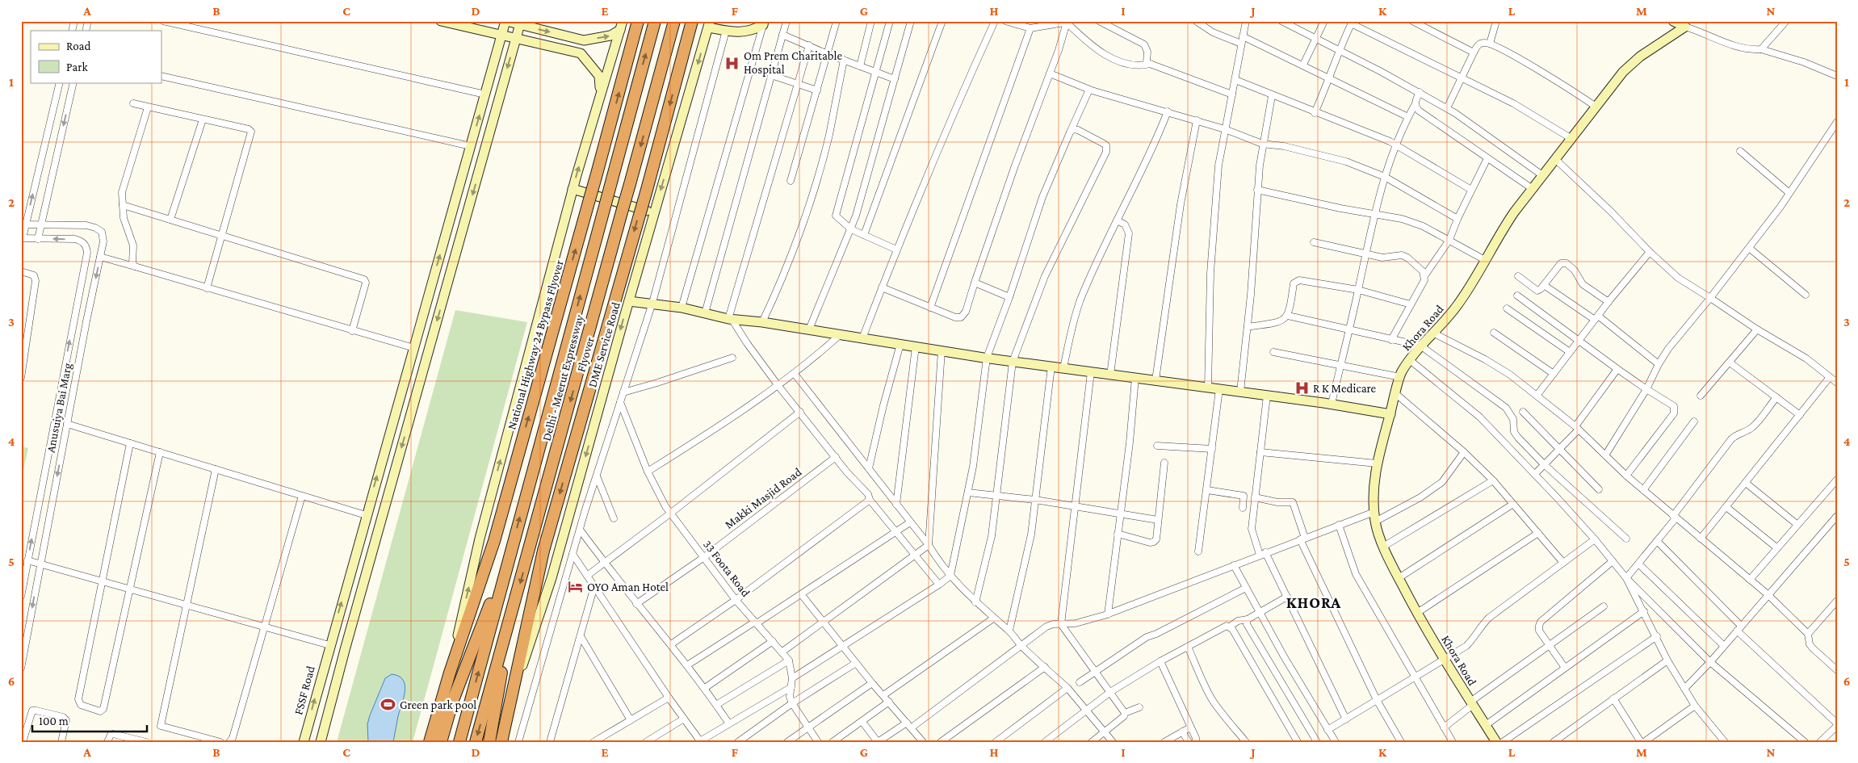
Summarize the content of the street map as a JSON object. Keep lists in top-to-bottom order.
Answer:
{
  "streets": {
    "highway": ["National Highway 24 Bypass Flyover", "Flyover", "Delhi - Meerut Expressway"],
    "street": [
      "Khora Road",
      "DME Service Road",
      "Anusuiya Bai Marg",
      "Makki Masjid Road",
      "33 Foota Road",
      "FSSF Road"
    ]
  },
  "crossings": [
    ["DME Service Road", "Flyover"],
    ["Makki Masjid Road", "33 Foota Road"]
  ],
  "districts": ["KHORA"],
  "places": {
    "hospital": ["Om Prem Charitable Hospital", "R K Medicare"],
    "hotel": ["OYO Aman Hotel"],
    "sports": ["Green park pool"]
  },
  "legend": ["Road", "Park"],
  "scale_bar": "100 m",
  "grid": {
    "columns": [
      "A",
      "B",
      "C",
      "D",
      "E",
      "F",
      "G",
      "H",
      "I",
      "J",
      "K",
      "L",
      "M",
      "N"
    ],
    "rows": [
      "1",
      "2",
      "3",
      "4",
      "5",
      "6"
    ]
  }
}
